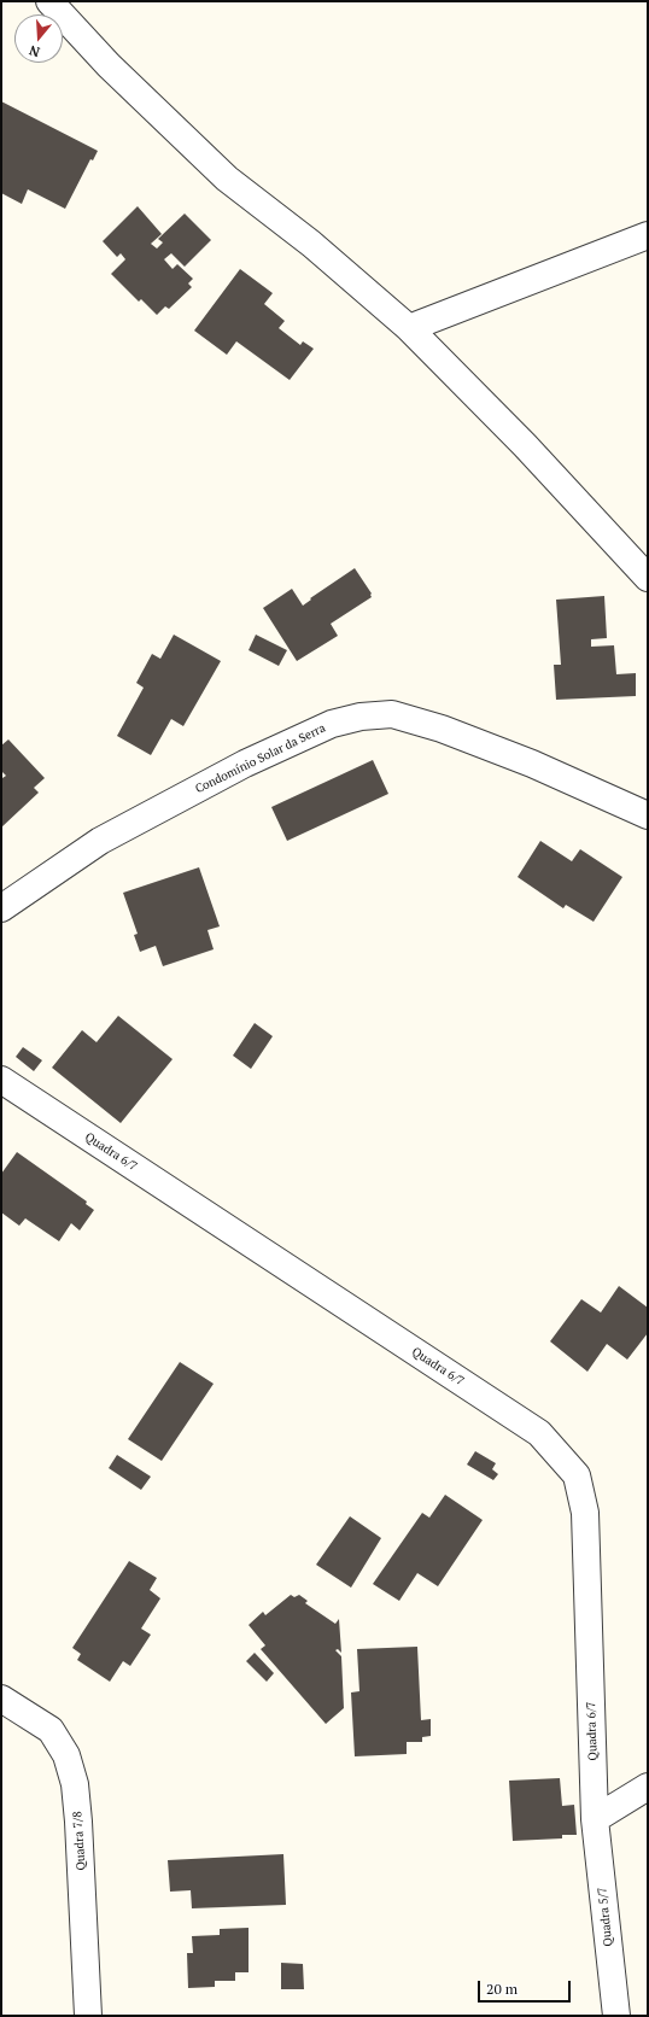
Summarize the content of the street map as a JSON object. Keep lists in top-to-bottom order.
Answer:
{
  "streets": {
    "street": [
      "Condomínio Solar da Serra",
      "Quadra 6/7",
      "Quadra 7/8",
      "Quadra 5/7"
    ]
  },
  "crossings": [
    ["Quadra 6/7", "Quadra 5/7"]
  ],
  "scale_bar": "20 m",
  "north": "bottom"
}
